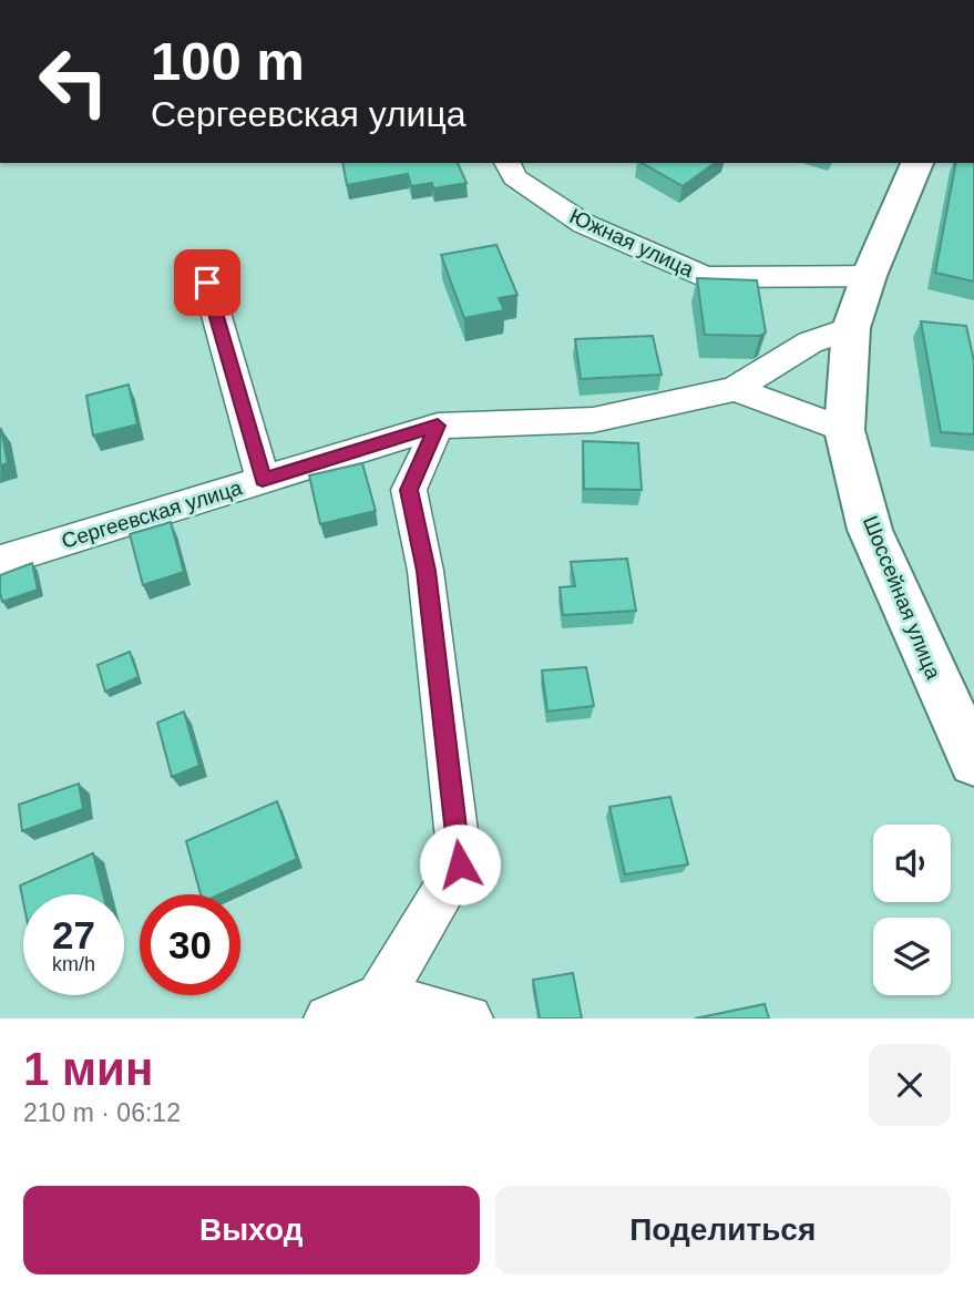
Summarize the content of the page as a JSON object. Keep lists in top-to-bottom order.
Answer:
{
  "streets": {
    "main road": ["Шоссейная улица"],
    "street": ["Южная улица", "Сергеевская улица"]
  },
  "crossings": [
    ["Южная улица", "Шоссейная улица"]
  ],
  "page": {
    "turn": ["100 m", "Сергеевская улица"],
    "speed": "27 km/h",
    "limit": "30",
    "heading": ["1 мин", "210 m · 06:12"],
    "buttons": ["Выход", "Поделиться"]
  }
}
